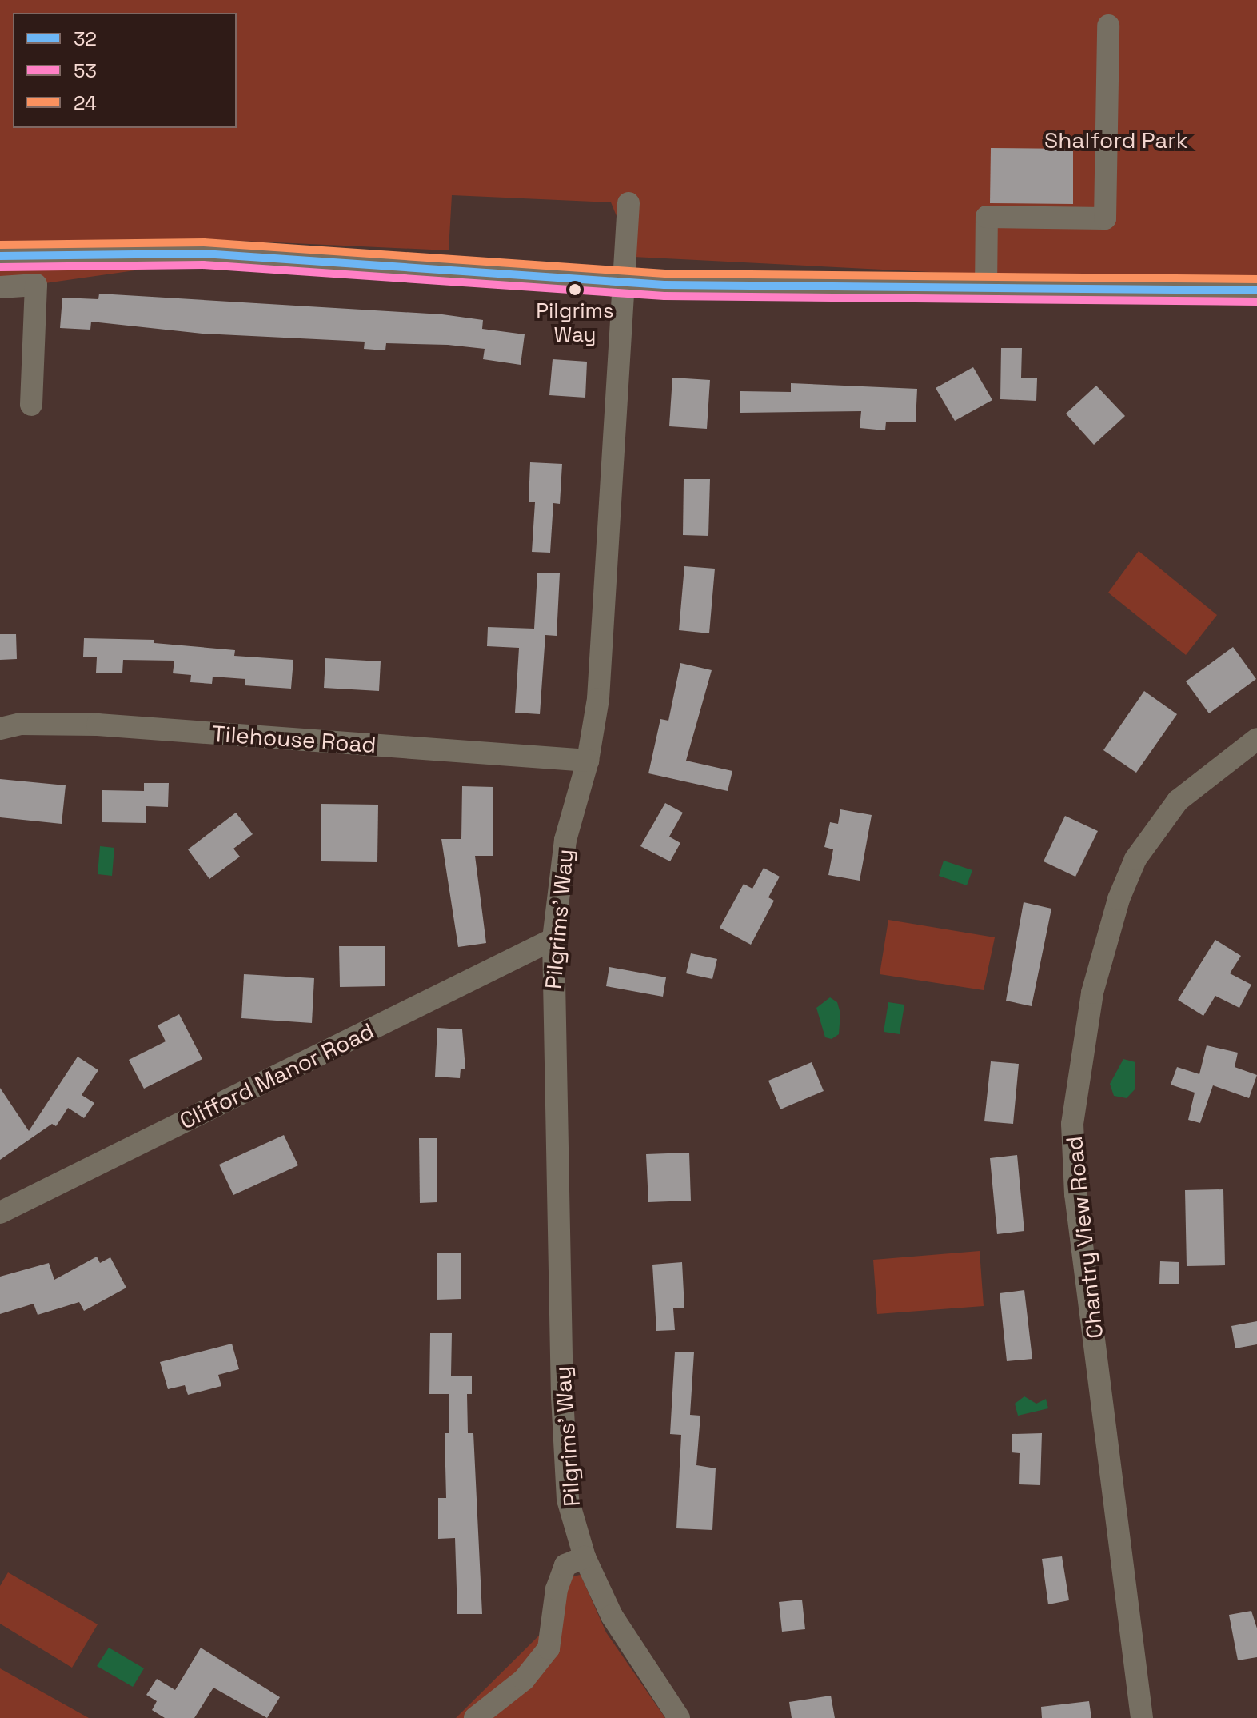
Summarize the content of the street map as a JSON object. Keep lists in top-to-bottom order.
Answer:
{
  "streets": {
    "street": [
      "Tilehouse Road",
      "Pilgrims' Way",
      "Clifford Manor Road",
      "Chantry View Road"
    ]
  },
  "crossings": [
    ["Tilehouse Road", "Pilgrims' Way"],
    ["Pilgrims' Way", "Clifford Manor Road"]
  ],
  "parks": ["Shalford Park"],
  "places": ["Pilgrims Way"],
  "lines": ["transit line 24", "transit line 32", "transit line 53"],
  "legend": ["32", "53", "24"]
}
